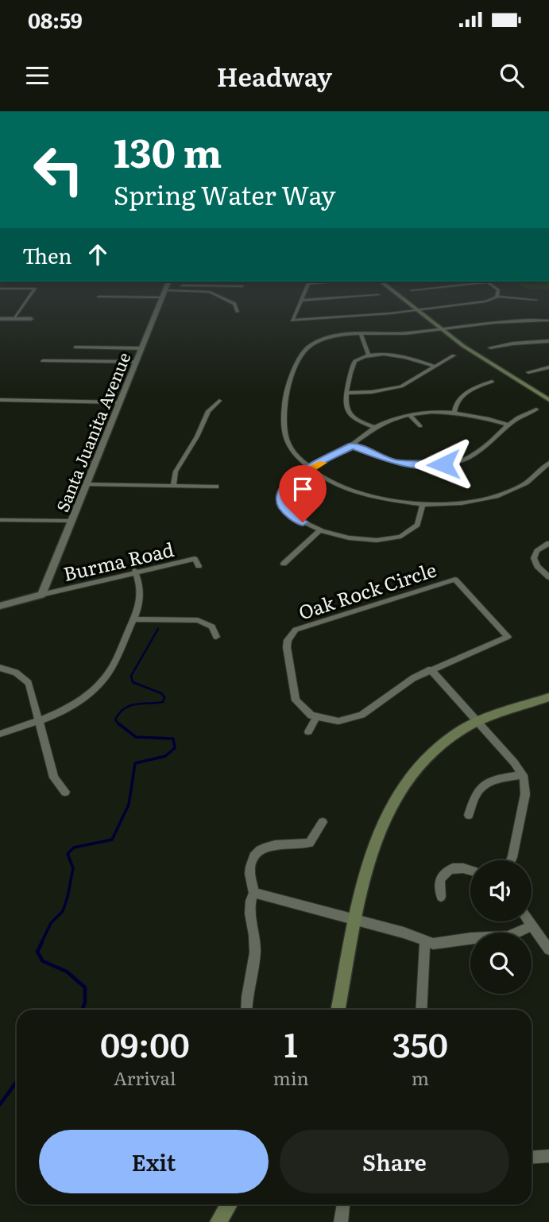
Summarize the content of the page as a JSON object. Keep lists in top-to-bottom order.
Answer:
{
  "streets": {
    "street": ["Santa Juanita Avenue", "Burma Road", "Oak Rock Circle"]
  },
  "crossings": [
    ["Santa Juanita Avenue", "Burma Road"]
  ],
  "page": {
    "status": "08:59",
    "header": "Headway",
    "turn": ["130 m", "Spring Water Way"],
    "then": "Then",
    "eta": [
      "09:00",
      "Arrival",
      "1",
      "min",
      "350",
      "m"
    ],
    "buttons": ["Exit", "Share"]
  }
}
